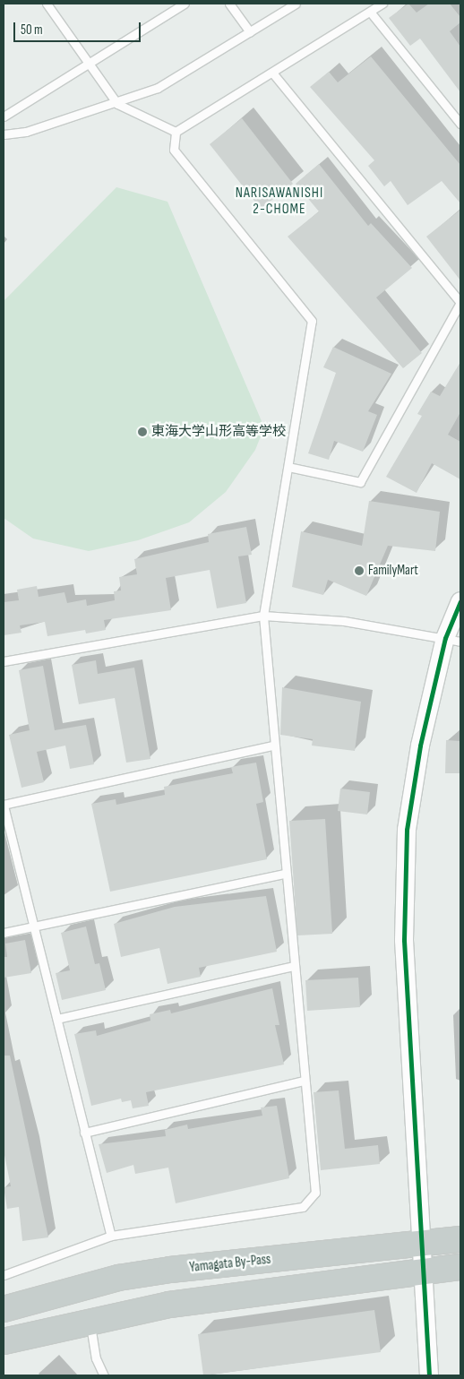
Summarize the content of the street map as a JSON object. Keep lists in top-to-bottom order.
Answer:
{
  "streets": {
    "highway": ["Yamagata By-Pass"]
  },
  "districts": ["NARISAWANISHI 2-CHOME"],
  "places": ["東海大学山形高等学校", "FamilyMart"],
  "scale_bar": "50 m"
}
